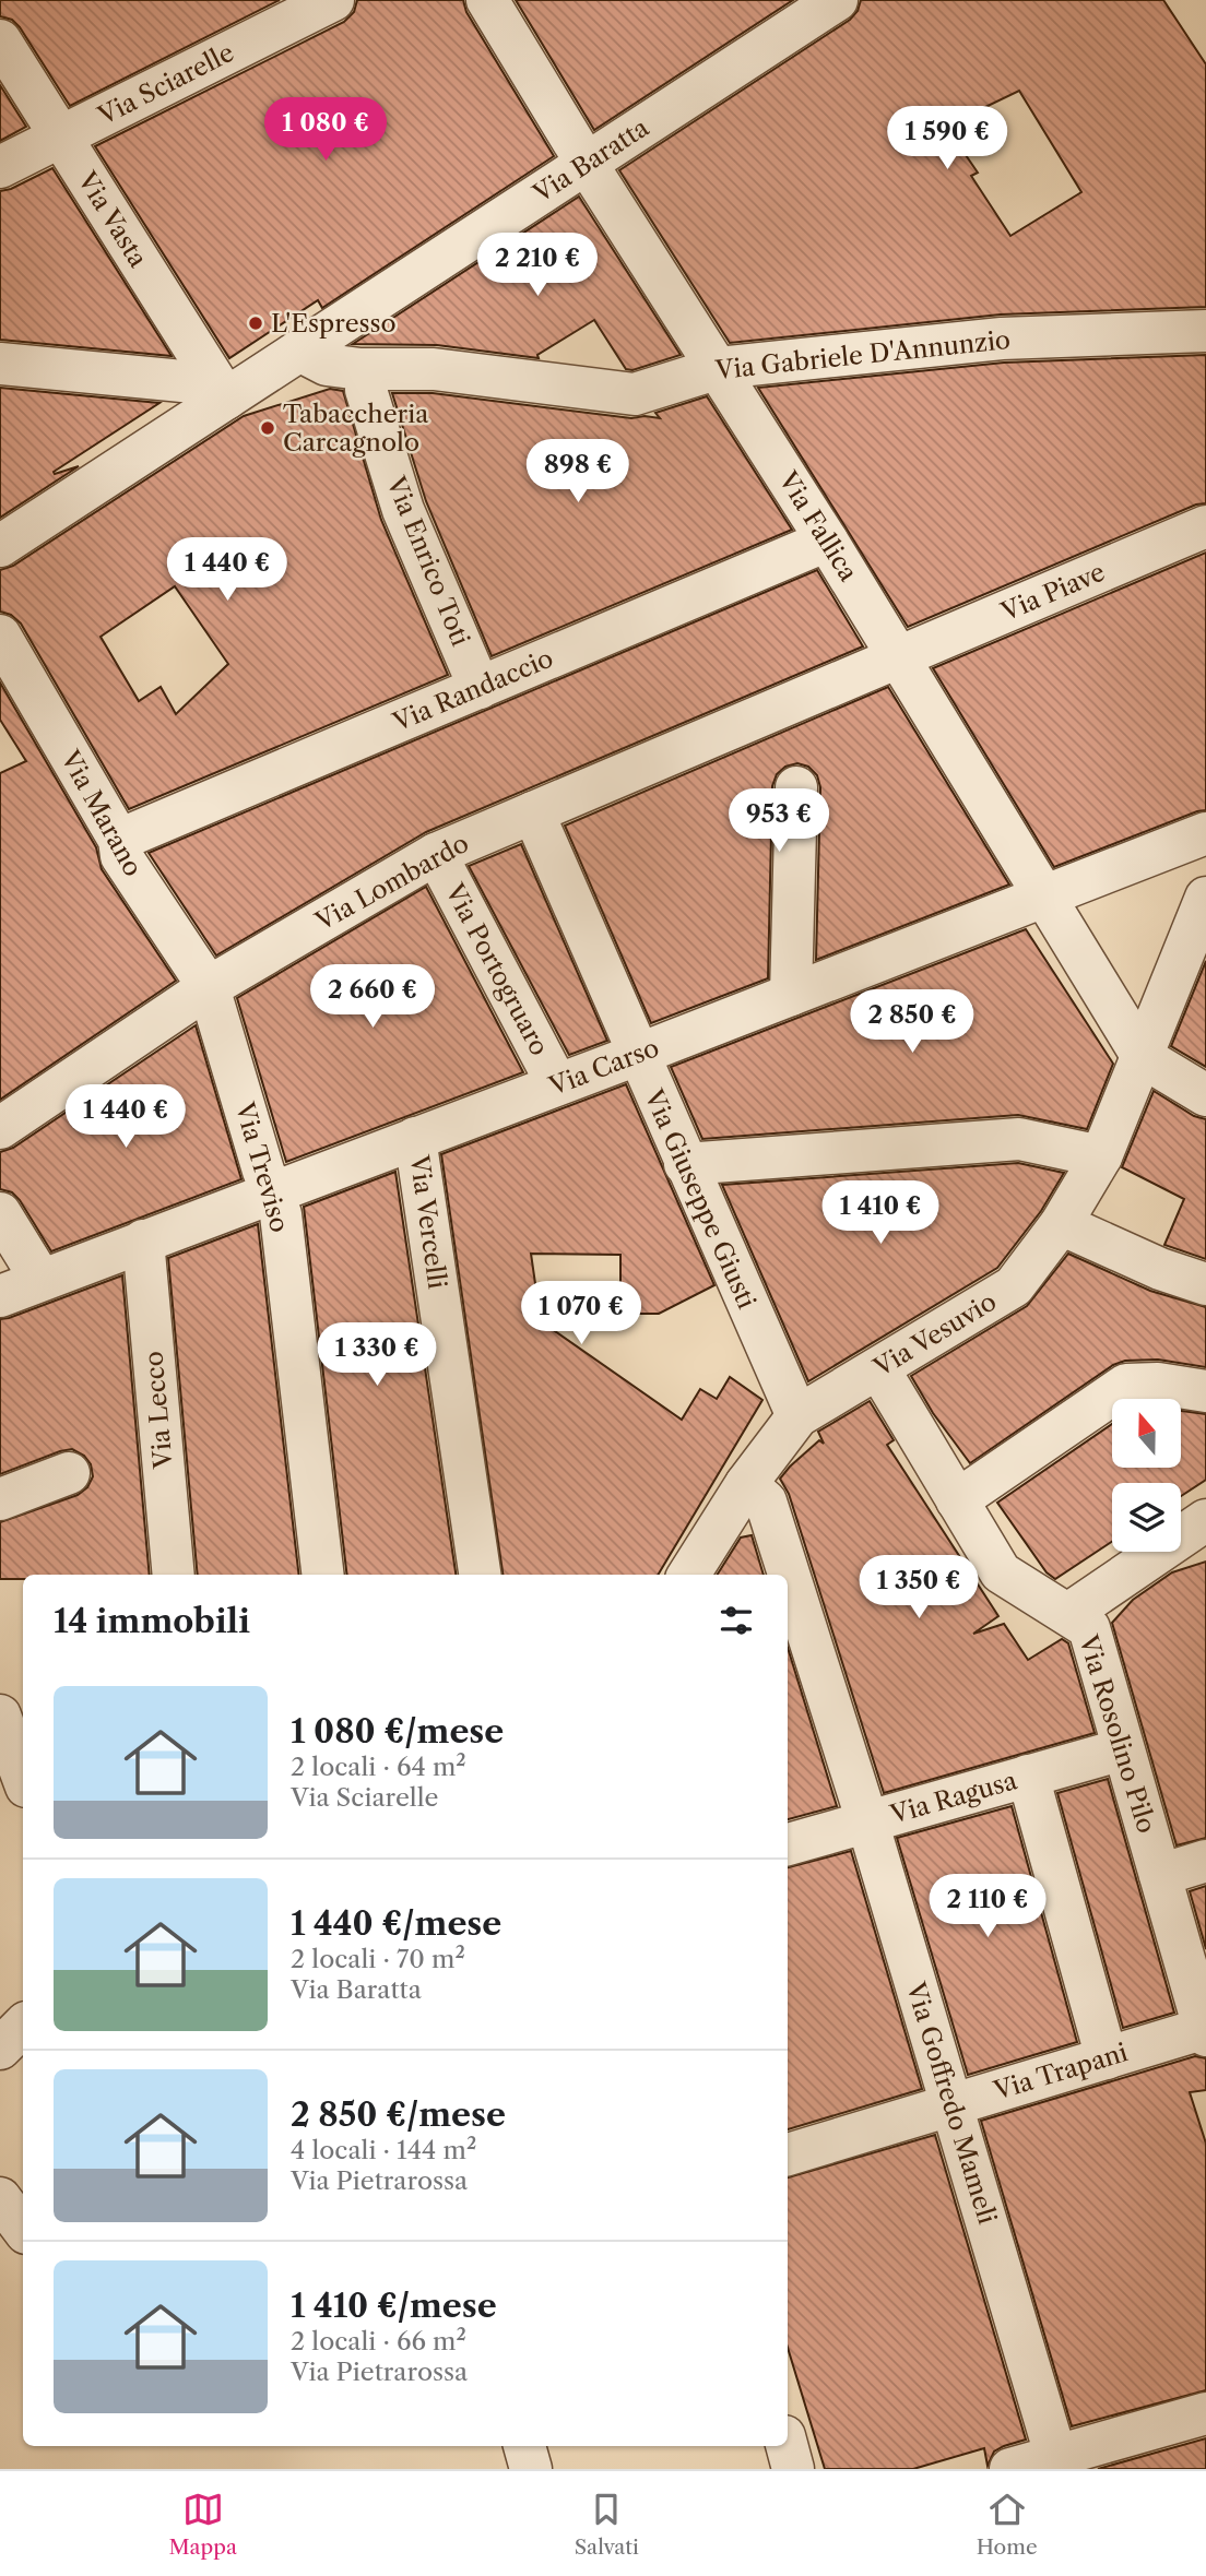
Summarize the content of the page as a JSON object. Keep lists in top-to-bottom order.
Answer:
{
  "streets": {
    "street": [
      "Via Sciarelle",
      "Via Baratta",
      "Via Vasta",
      "Via Gabriele D'Annunzio",
      "Via Fallica",
      "Via Enrico Toti",
      "Via Piave",
      "Via Randaccio",
      "Via Marano",
      "Via Lombardo",
      "Via Portogruaro",
      "Via Carso",
      "Via Treviso",
      "Via Giuseppe Giusti",
      "Via Vercelli",
      "Via Vesuvio",
      "Via Lecco",
      "Via Rosolino Pilo",
      "Via Ragusa",
      "Via Trapani",
      "Via Goffredo Mameli"
    ]
  },
  "crossings": [
    ["Via Sciarelle", "Via Vasta"],
    ["Via Baratta", "Via Vasta"],
    ["Via Baratta", "Via Gabriele D'Annunzio"],
    ["Via Baratta", "Via Fallica"],
    ["Via Gabriele D'Annunzio", "Via Fallica"],
    ["Via Fallica", "Via Piave"],
    ["Via Fallica", "Via Randaccio"],
    ["Via Fallica", "Via Lombardo"],
    ["Via Fallica", "Via Carso"],
    ["Via Fallica", "Via Vesuvio"],
    ["Via Enrico Toti", "Via Randaccio"],
    ["Via Piave", "Via Lombardo"],
    ["Via Randaccio", "Via Marano"],
    ["Via Marano", "Via Lombardo"],
    ["Via Marano", "Via Treviso"],
    ["Via Lombardo", "Via Portogruaro"],
    ["Via Lombardo", "Via Treviso"],
    ["Via Lombardo", "Via Giuseppe Giusti"],
    ["Via Portogruaro", "Via Carso"],
    ["Via Carso", "Via Treviso"],
    ["Via Carso", "Via Giuseppe Giusti"],
    ["Via Carso", "Via Vercelli"],
    ["Via Carso", "Via Lecco"],
    ["Via Giuseppe Giusti", "Via Vesuvio"],
    ["Via Vesuvio", "Via Rosolino Pilo"],
    ["Via Vesuvio", "Via Goffredo Mameli"],
    ["Via Rosolino Pilo", "Via Ragusa"],
    ["Via Rosolino Pilo", "Via Trapani"],
    ["Via Ragusa", "Via Goffredo Mameli"],
    ["Via Trapani", "Via Goffredo Mameli"]
  ],
  "places": ["L'Espresso", "Tabaccheria Carcagnolo"],
  "north": "top",
  "page": {
    "price": [
      "1 080 €",
      "1 590 €",
      "2 210 €",
      "898 €",
      "1 440 €",
      "953 €",
      "2 660 €",
      "2 850 €",
      "1 440 €",
      "1 410 €",
      "1 070 €",
      "1 330 €",
      "1 350 €",
      "2 110 €"
    ],
    "heading": "14 immobili",
    "list": [
      {
        "name": "1 080 €/mese",
        "note": "2 locali · 64 m² · Via Sciarelle"
      },
      {
        "name": "1 440 €/mese",
        "note": "2 locali · 70 m² · Via Baratta"
      },
      {
        "name": "2 850 €/mese",
        "note": "4 locali · 144 m² · Via Pietrarossa"
      },
      {
        "name": "1 410 €/mese",
        "note": "2 locali · 66 m² · Via Pietrarossa"
      }
    ],
    "tabs": ["Mappa", "Salvati", "Home"]
  }
}
